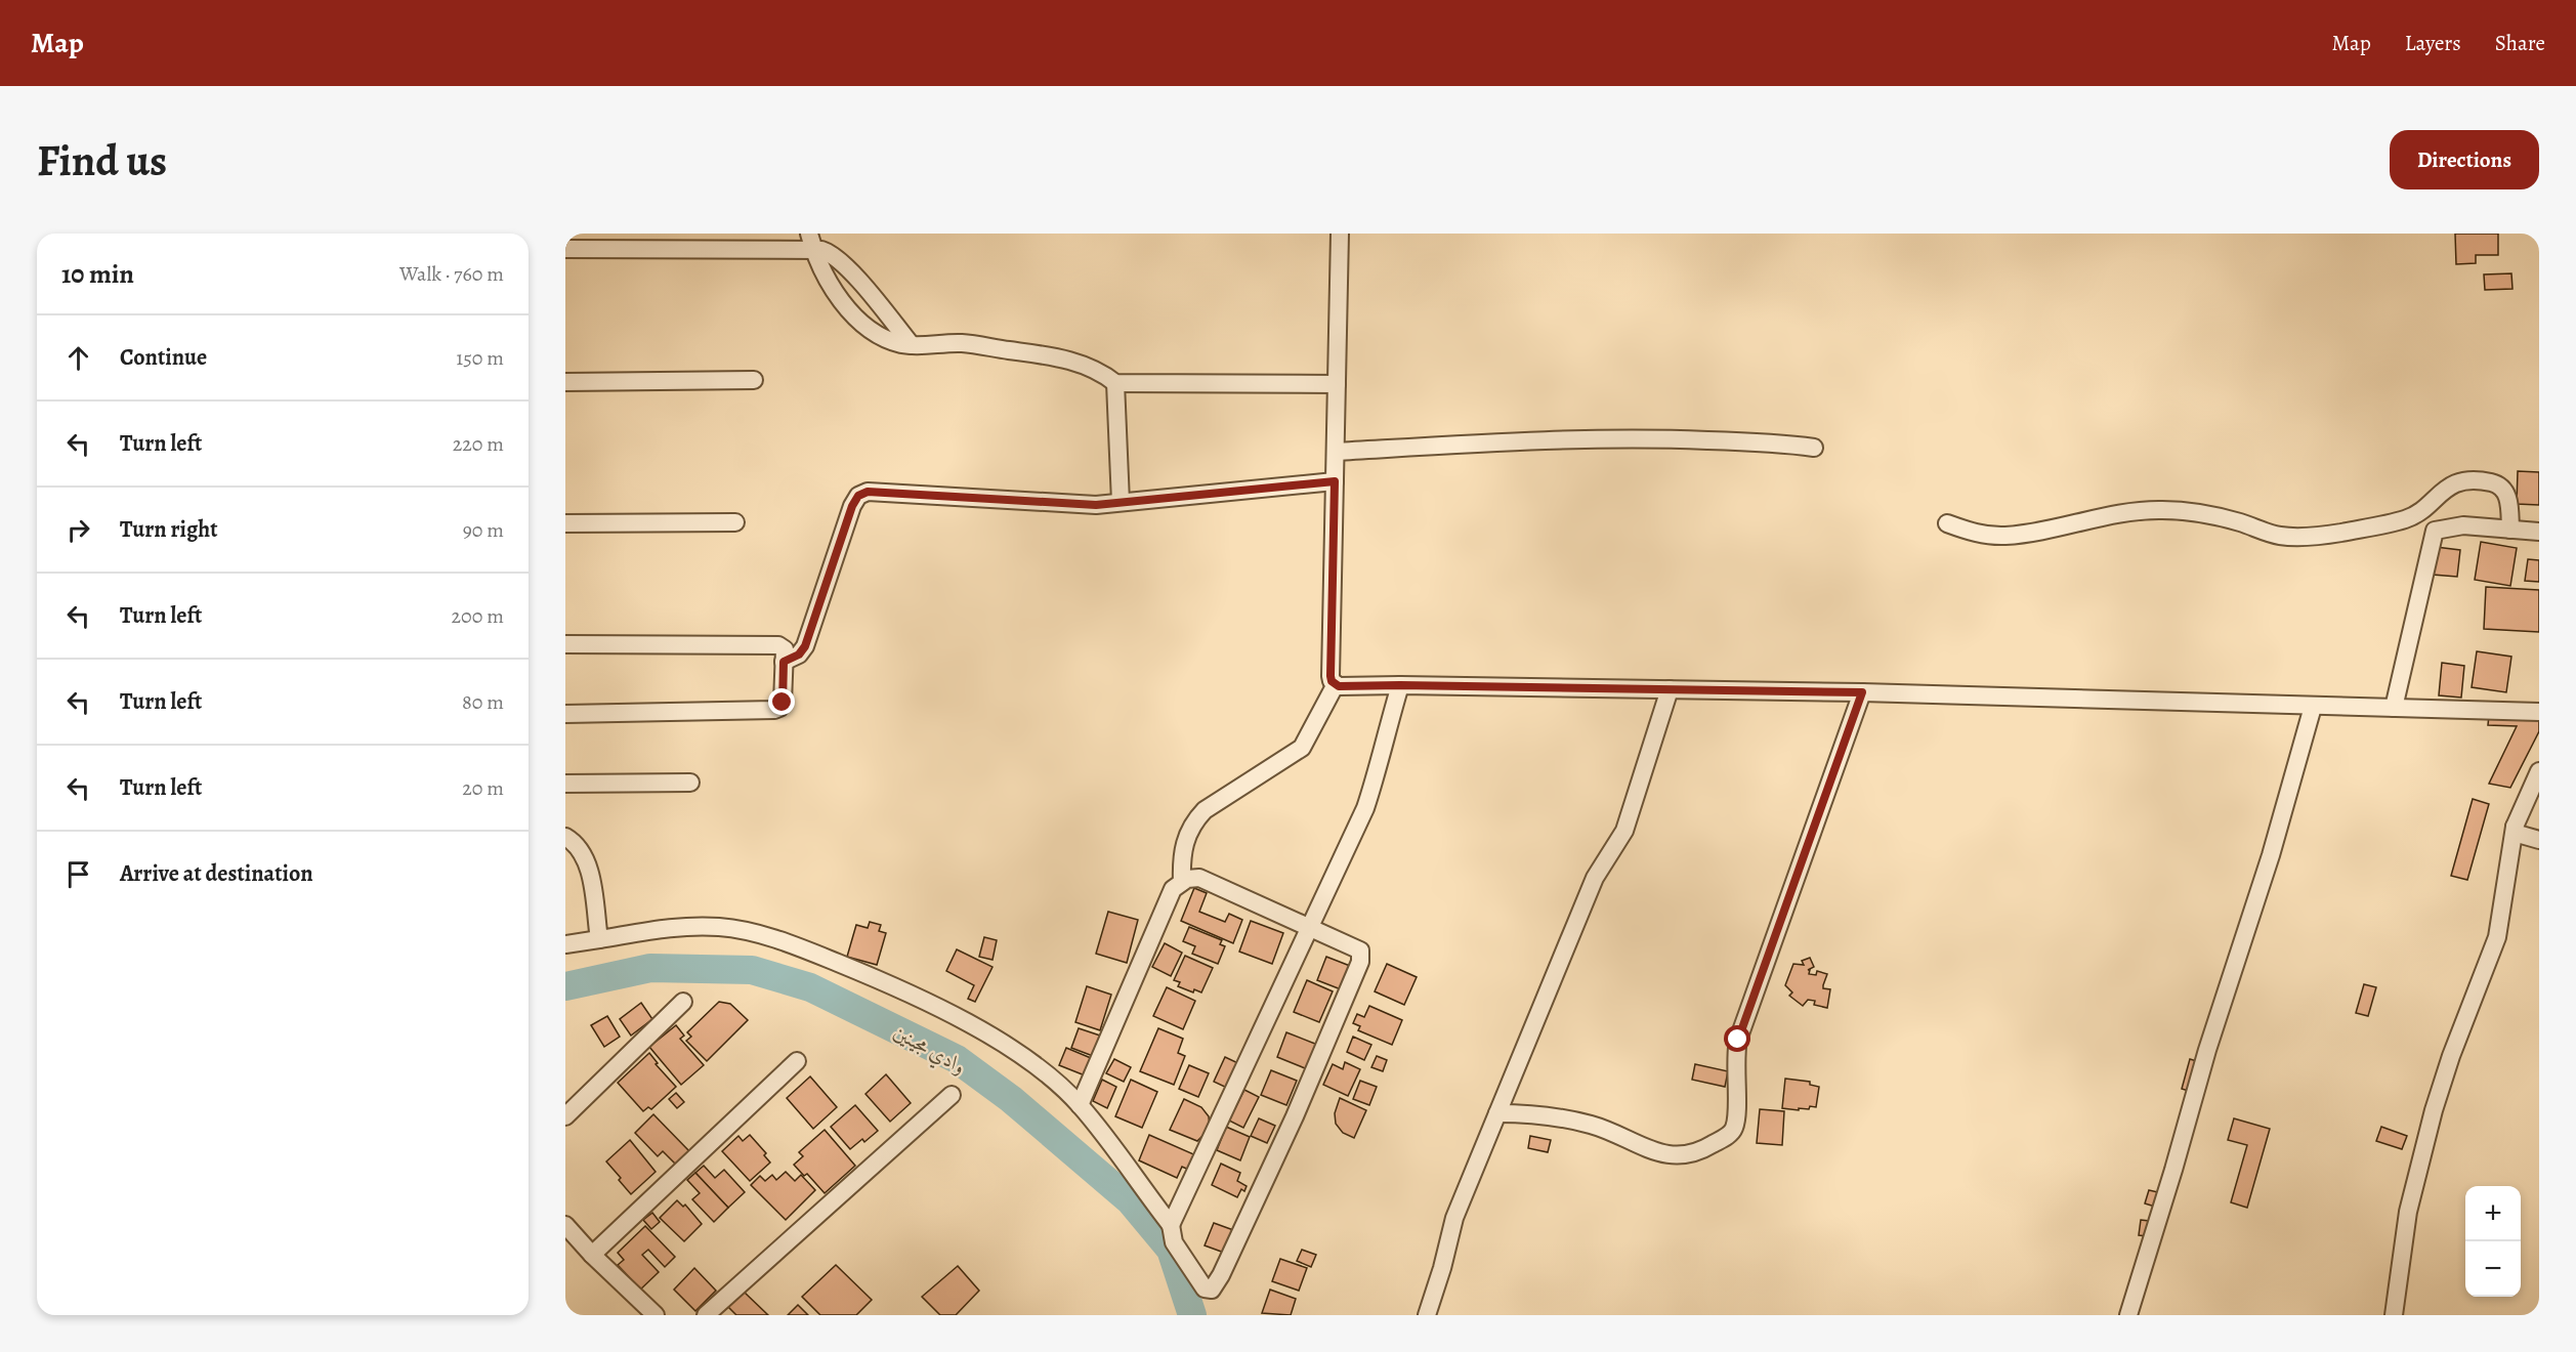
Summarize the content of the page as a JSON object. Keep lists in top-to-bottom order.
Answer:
{
  "water": ["وادي مجينين"],
  "page": {
    "header": "Map",
    "nav": ["Map", "Layers", "Share"],
    "buttons": "Directions",
    "title": "Find us",
    "heading": ["10 min", "Walk · 760 m"],
    "list": [
      ["Continue", "150 m"],
      ["Turn left", "220 m"],
      ["Turn right", "90 m"],
      ["Turn left", "200 m"],
      ["Turn left", "80 m"],
      ["Turn left", "20 m"],
      "Arrive at destination"
    ],
    "map_buttons": ["+", "−"]
  }
}
